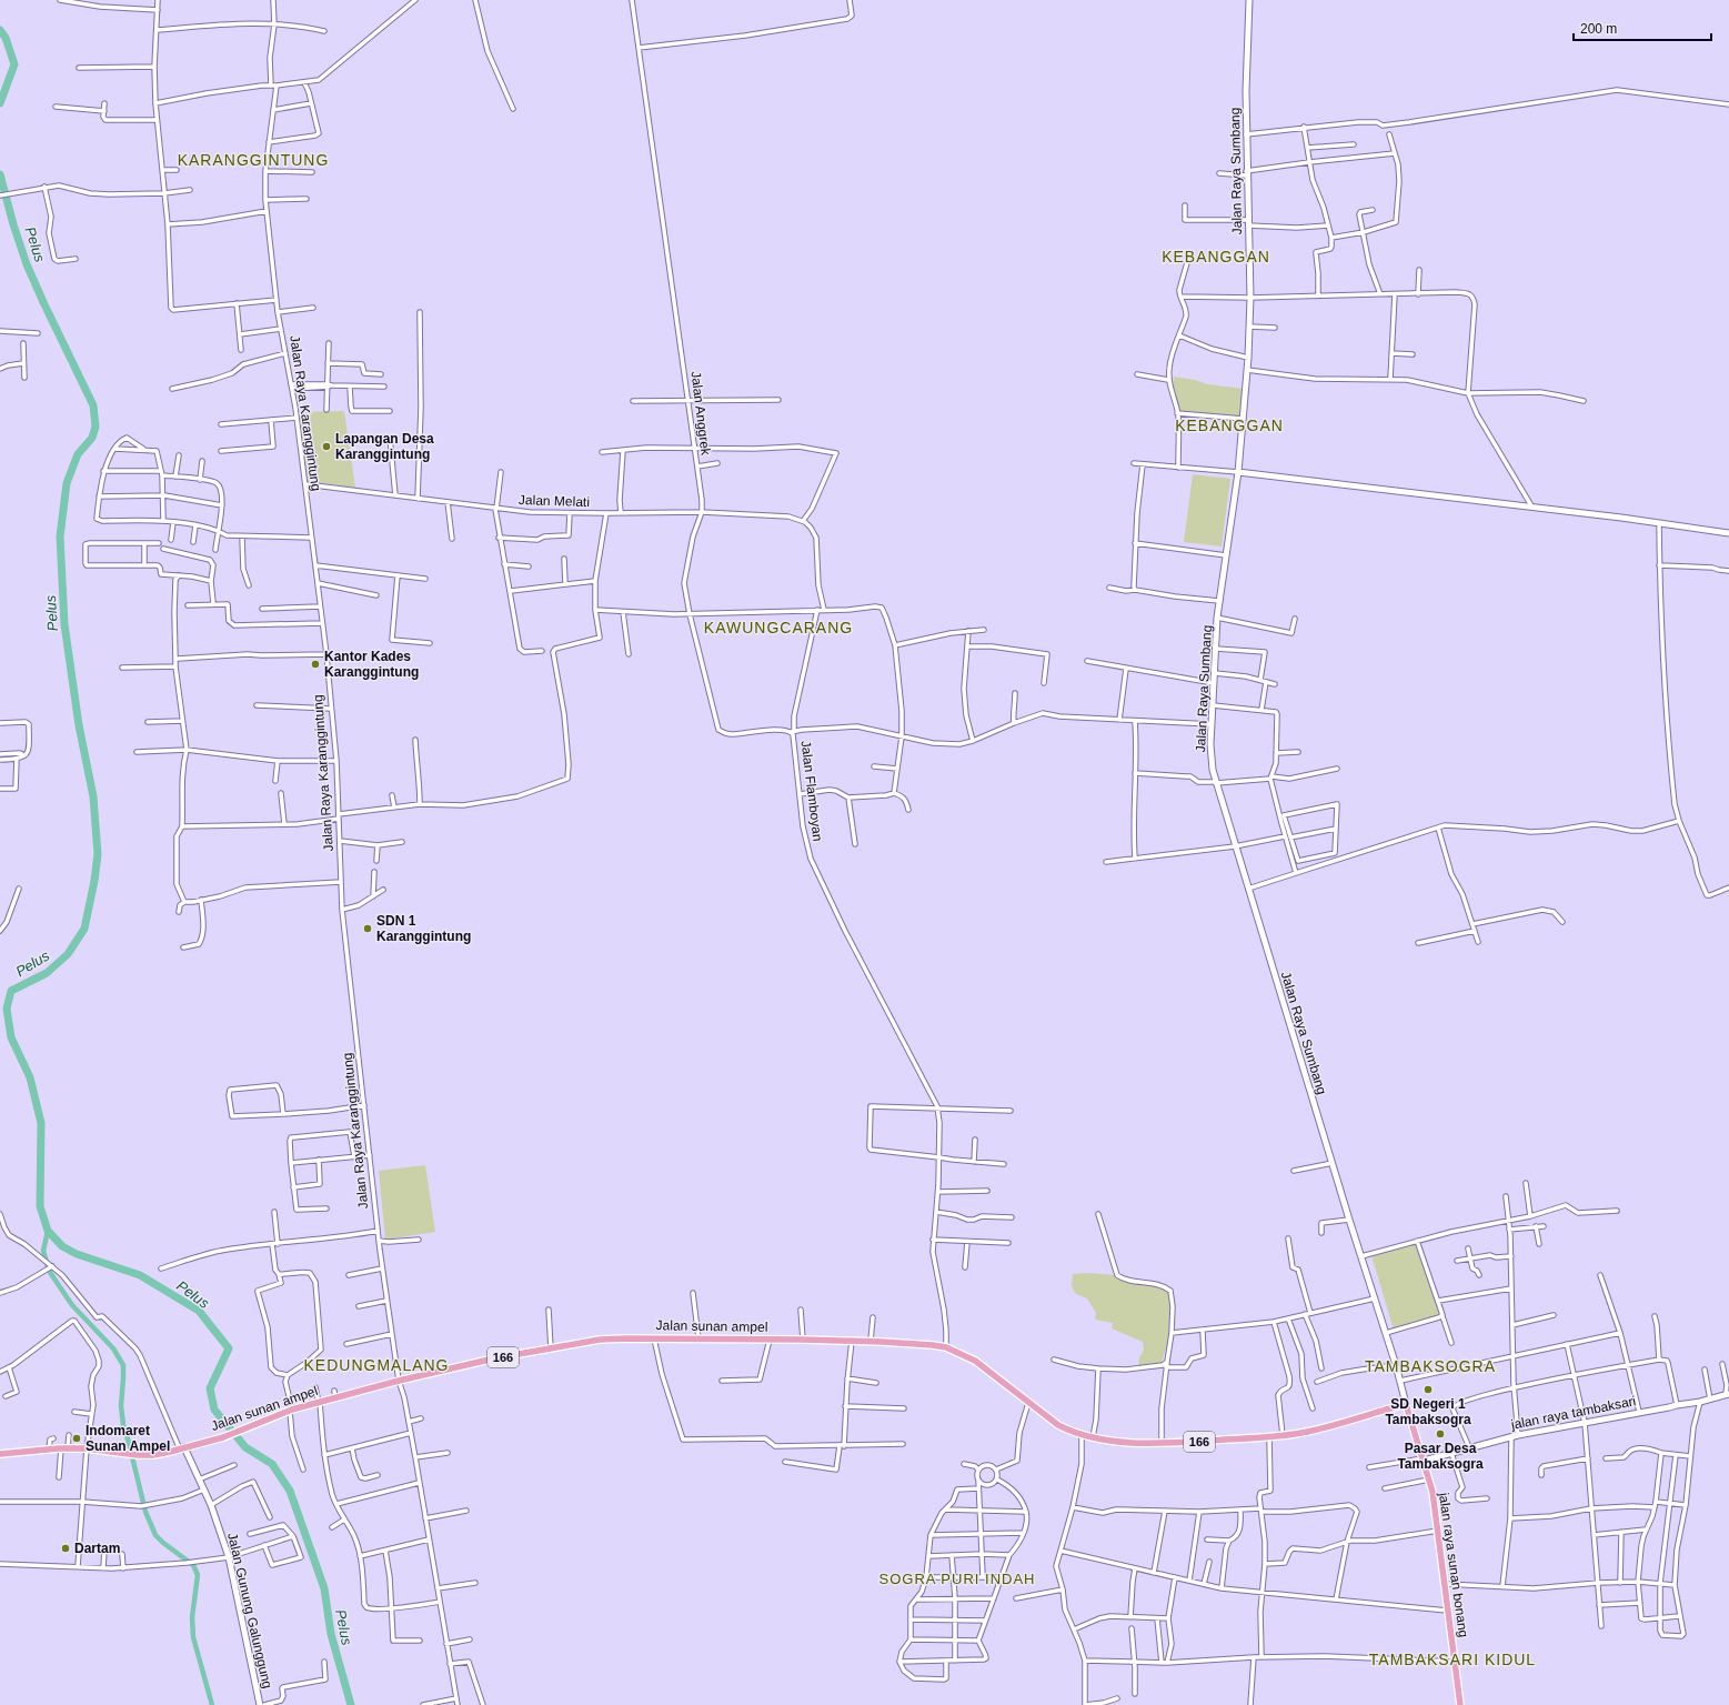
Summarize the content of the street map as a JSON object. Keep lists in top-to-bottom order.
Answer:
{
  "streets": {
    "main road": ["Jalan sunan ampel", "166", "jalan raya sunan bonang"],
    "street": [
      "Jalan Raya Sumbang",
      "Jalan Raya Karanggintung",
      "Jalan Anggrek",
      "Jalan Melati",
      "Jalan Flamboyan",
      "jalan raya tambaksari",
      "Jalan Gunung Galunggung"
    ]
  },
  "crossings": [
    ["Jalan Raya Sumbang", "Jalan sunan ampel"],
    ["Jalan Raya Sumbang", "jalan raya sunan bonang"],
    ["Jalan Raya Karanggintung", "Jalan Melati"],
    ["Jalan Raya Karanggintung", "Jalan sunan ampel"],
    ["Jalan Anggrek", "Jalan Melati"],
    ["Jalan Anggrek", "Jalan Flamboyan"],
    ["Jalan sunan ampel", "jalan raya sunan bonang"],
    ["Jalan sunan ampel", "Jalan Gunung Galunggung"],
    ["jalan raya tambaksari", "jalan raya sunan bonang"]
  ],
  "districts": [
    "KARANGGINTUNG",
    "KEBANGGAN",
    "KEBANGGAN",
    "KAWUNGCARANG",
    "KEDUNGMALANG",
    "TAMBAKSOGRA",
    "SOGRA PURI INDAH",
    "TAMBAKSARI KIDUL"
  ],
  "water": ["Pelus"],
  "places": [
    "Lapangan Desa Karanggintung",
    "Kantor Kades Karanggintung",
    "SDN 1 Karanggintung",
    "SD Negeri 1 Tambaksogra",
    "Pasar Desa Tambaksogra",
    "Indomaret Sunan Ampel",
    "Dartam"
  ],
  "scale_bar": "200 m"
}
